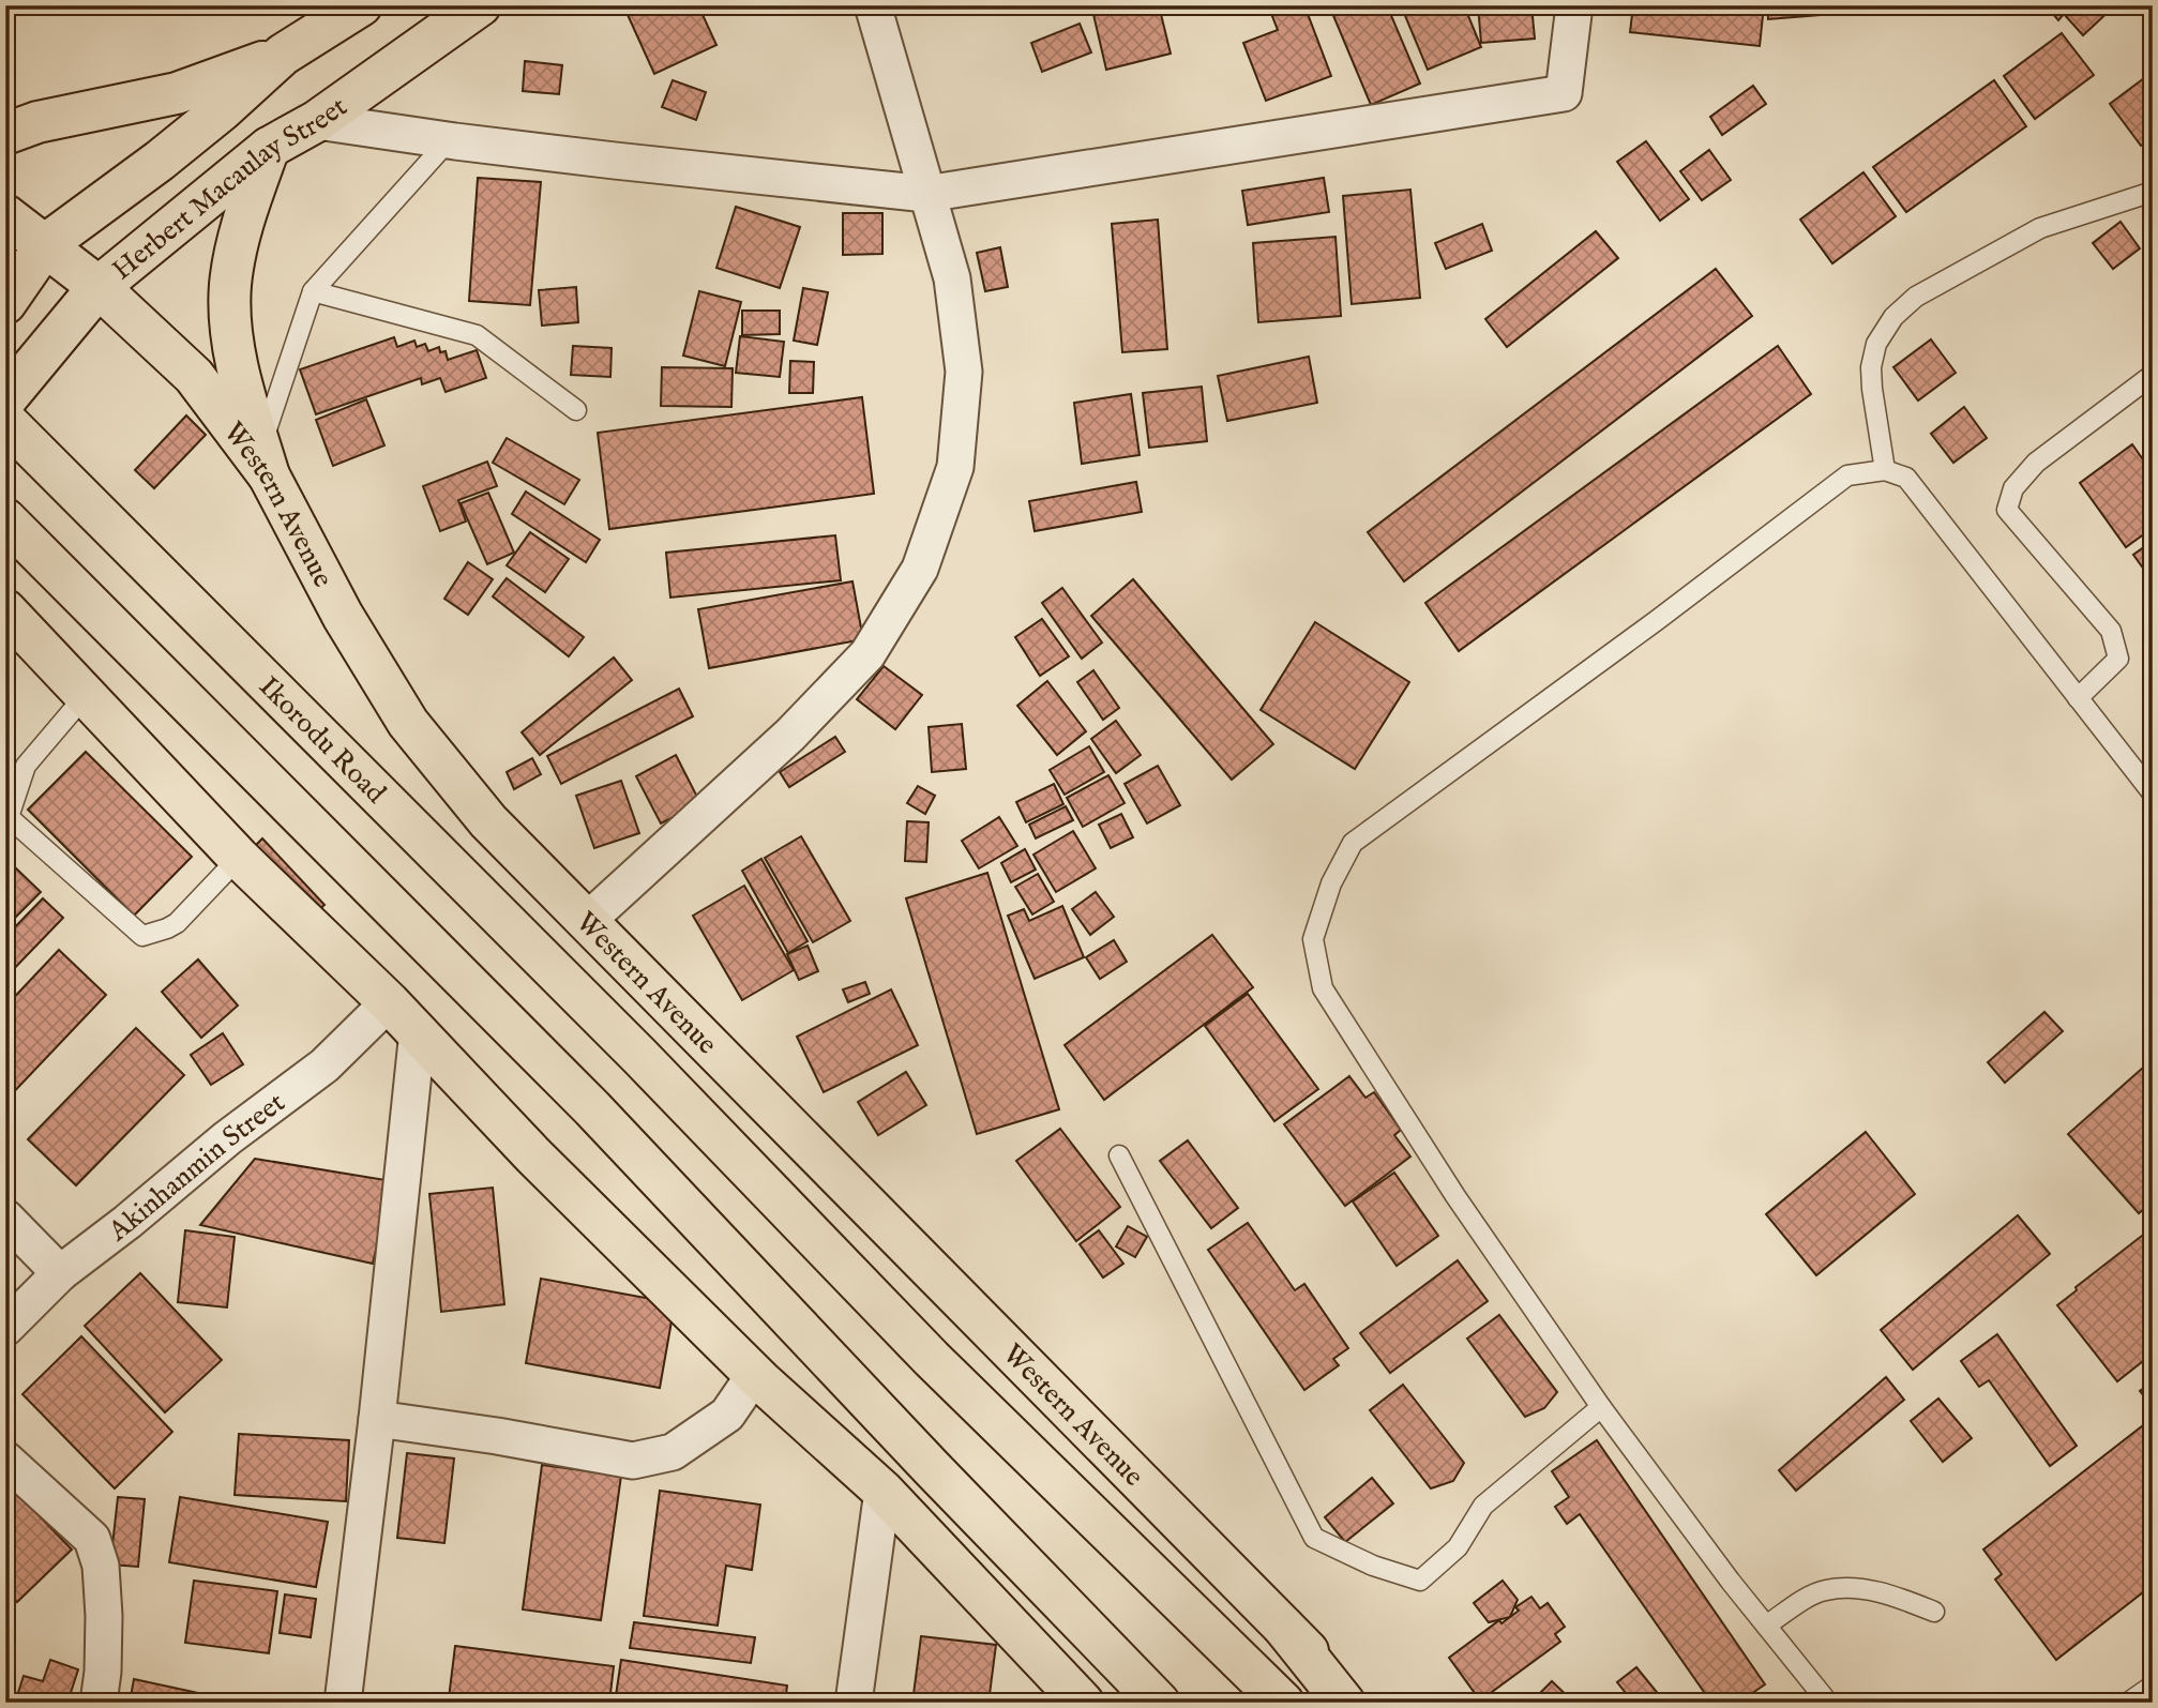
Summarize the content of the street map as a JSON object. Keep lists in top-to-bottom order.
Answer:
{
  "streets": {
    "main road": ["Herbert Macaulay Street", "Western Avenue", "Ikorodu Road"],
    "street": ["Akinhanmin Street"]
  },
  "crossings": [
    ["Herbert Macaulay Street", "Western Avenue"],
    ["Western Avenue", "Ikorodu Road"]
  ]
}
